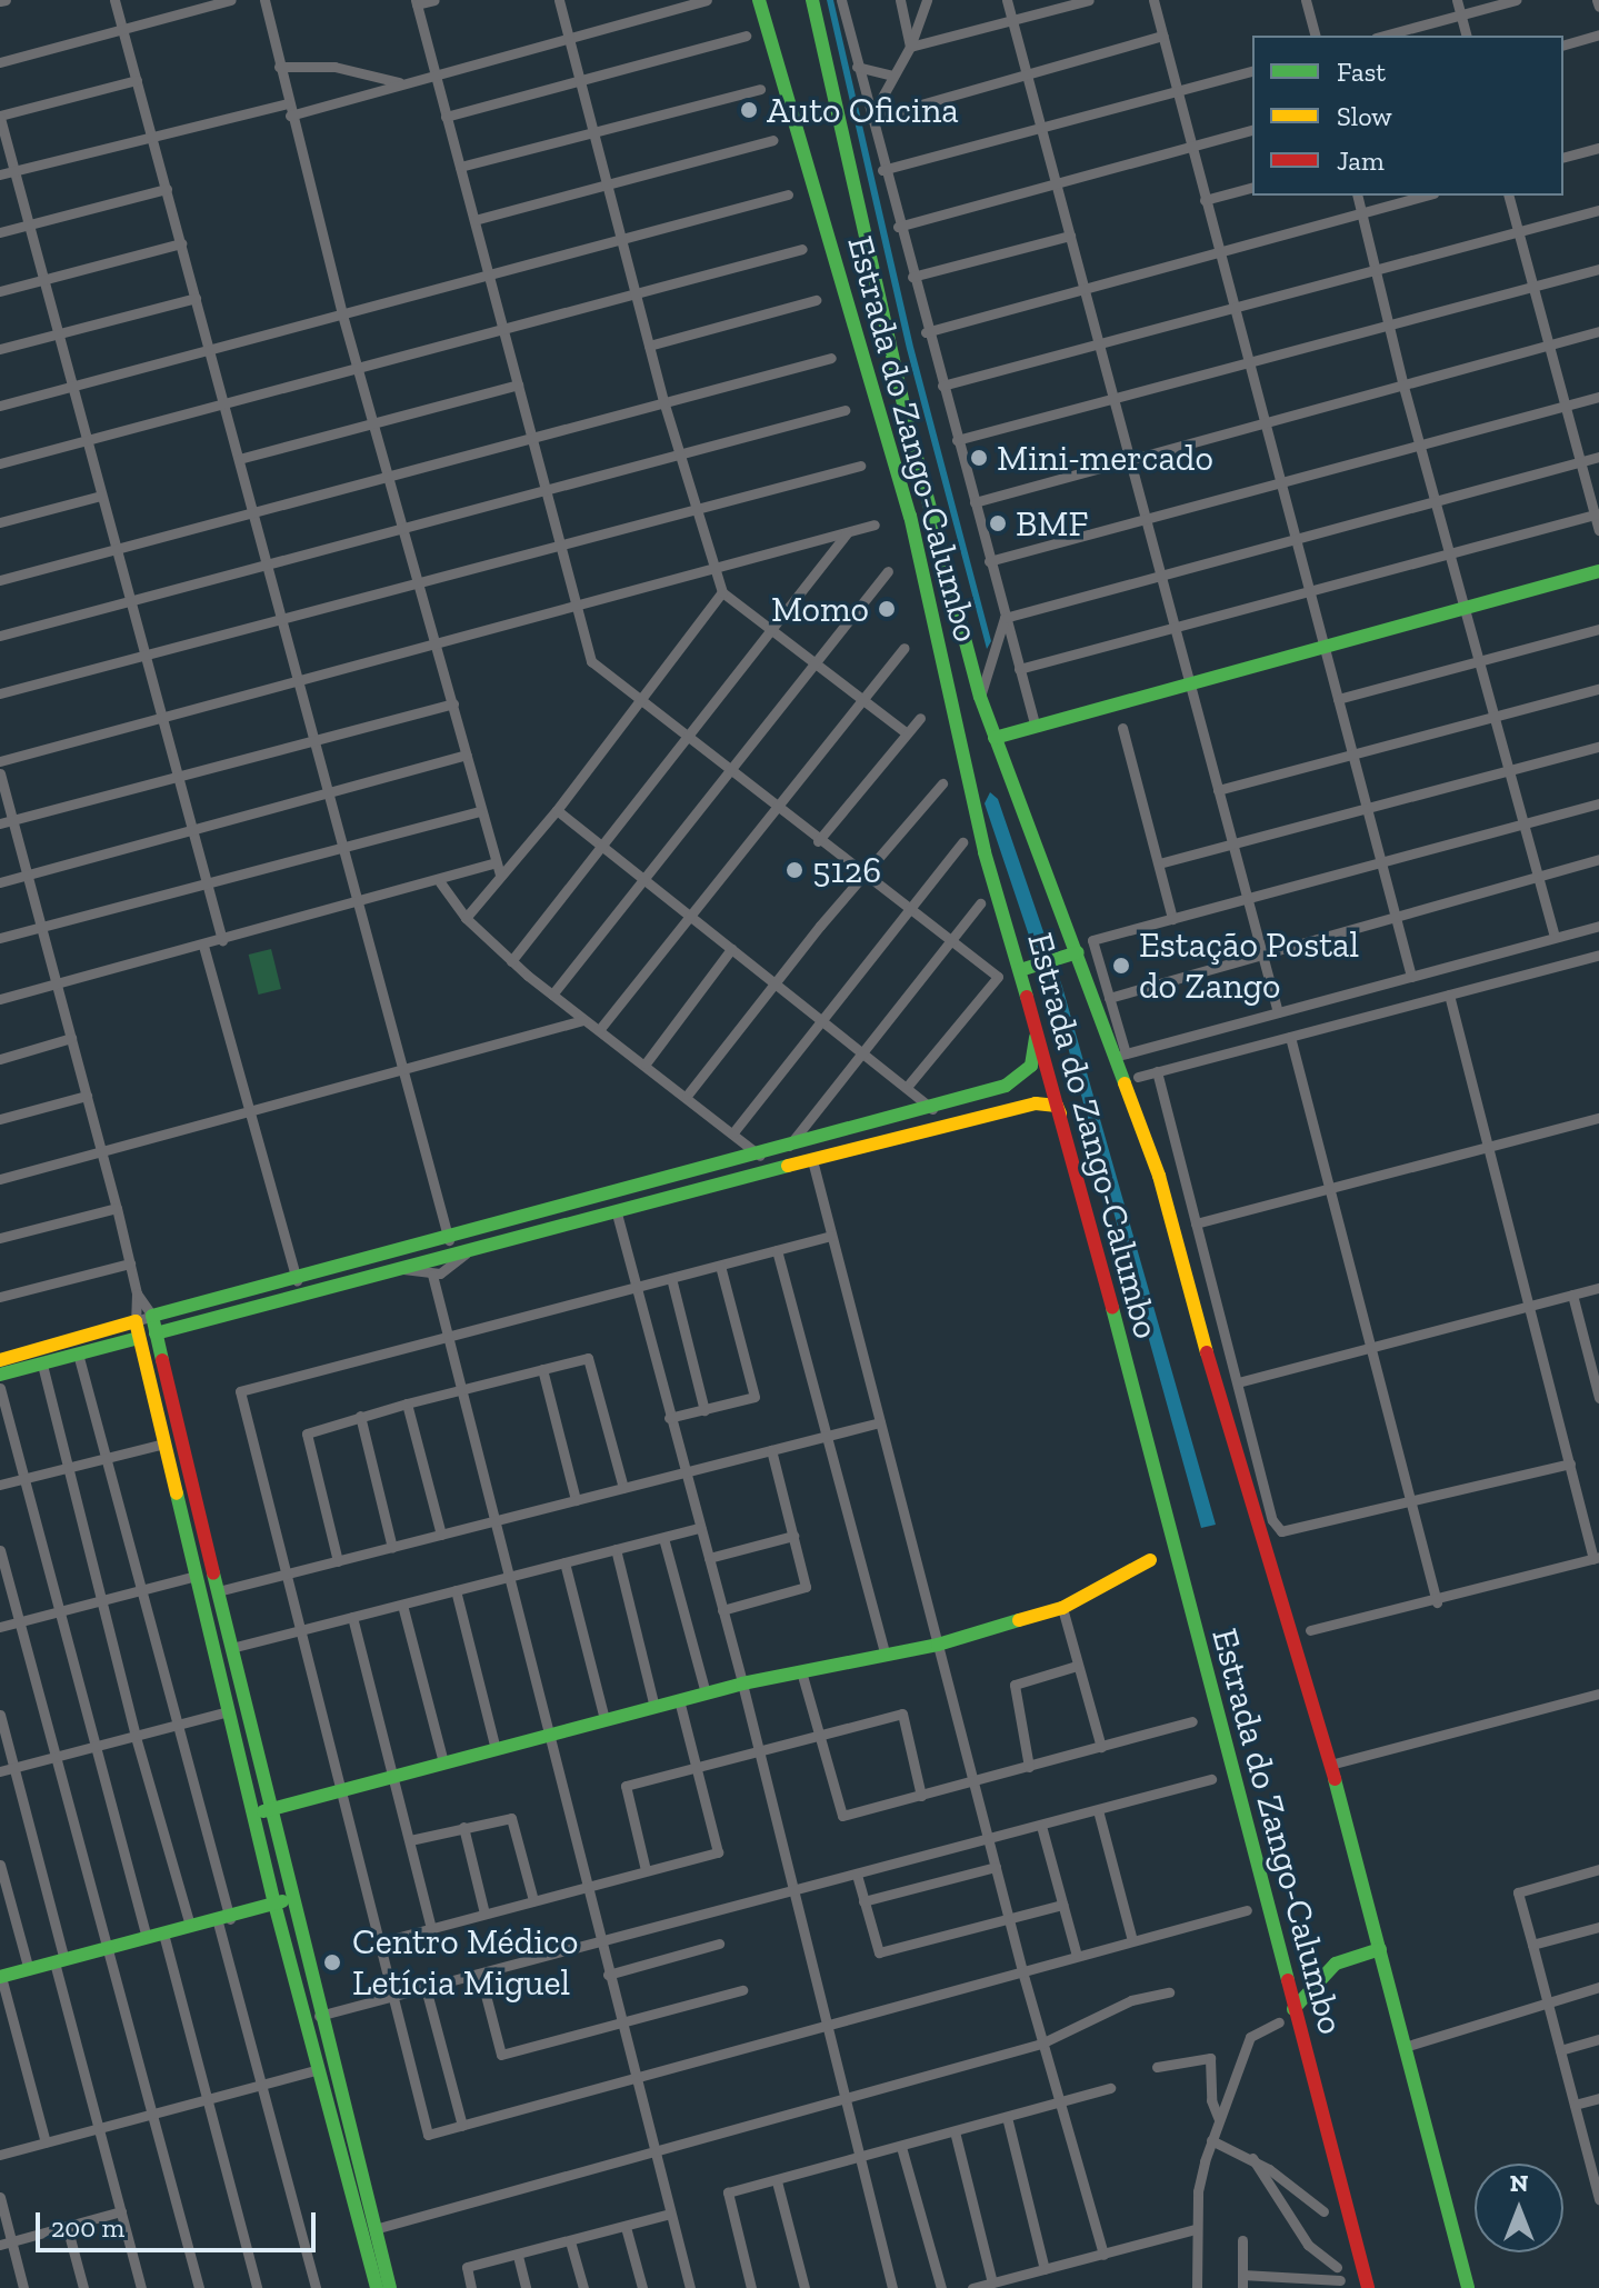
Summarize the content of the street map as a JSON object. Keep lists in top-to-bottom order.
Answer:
{
  "streets": {
    "street": ["Estrada do Zango-Calumbo"]
  },
  "places": [
    "Auto Oficina",
    "Mini-mercado",
    "BMF",
    "Momo",
    "5126",
    "Estação Postal do Zango",
    "Centro Médico Letícia Miguel"
  ],
  "legend": ["Fast", "Slow", "Jam"],
  "scale_bar": "200 m",
  "north": "top"
}
